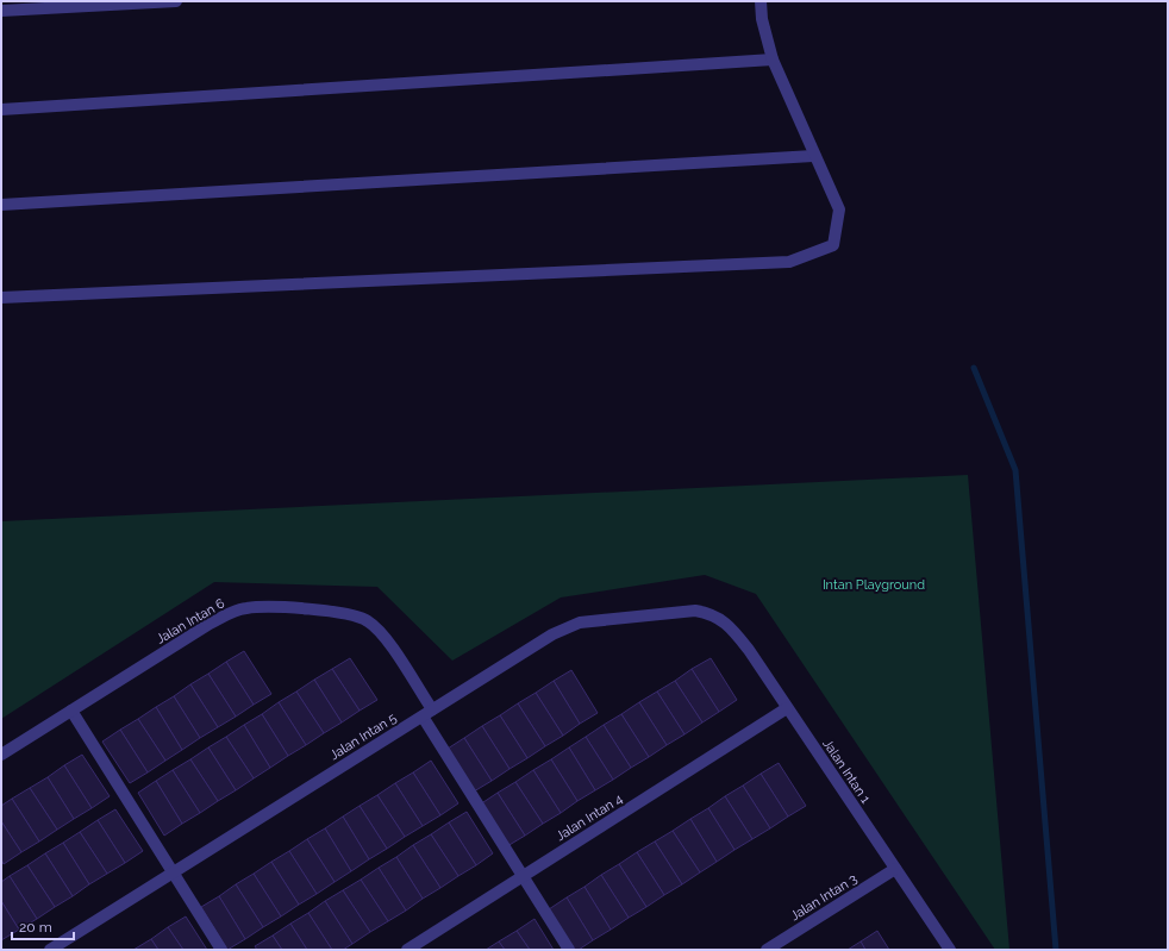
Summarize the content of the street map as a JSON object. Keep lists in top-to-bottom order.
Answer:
{
  "streets": {
    "street": [
      "Jalan Intan 6",
      "Jalan Intan 5",
      "Jalan Intan 1",
      "Jalan Intan 4",
      "Jalan Intan 3"
    ]
  },
  "crossings": [
    ["Jalan Intan 6", "Jalan Intan 5"],
    ["Jalan Intan 6", "Jalan Intan 4"],
    ["Jalan Intan 5", "Jalan Intan 1"],
    ["Jalan Intan 1", "Jalan Intan 4"],
    ["Jalan Intan 1", "Jalan Intan 3"]
  ],
  "parks": ["Intan Playground"],
  "scale_bar": "20 m"
}
